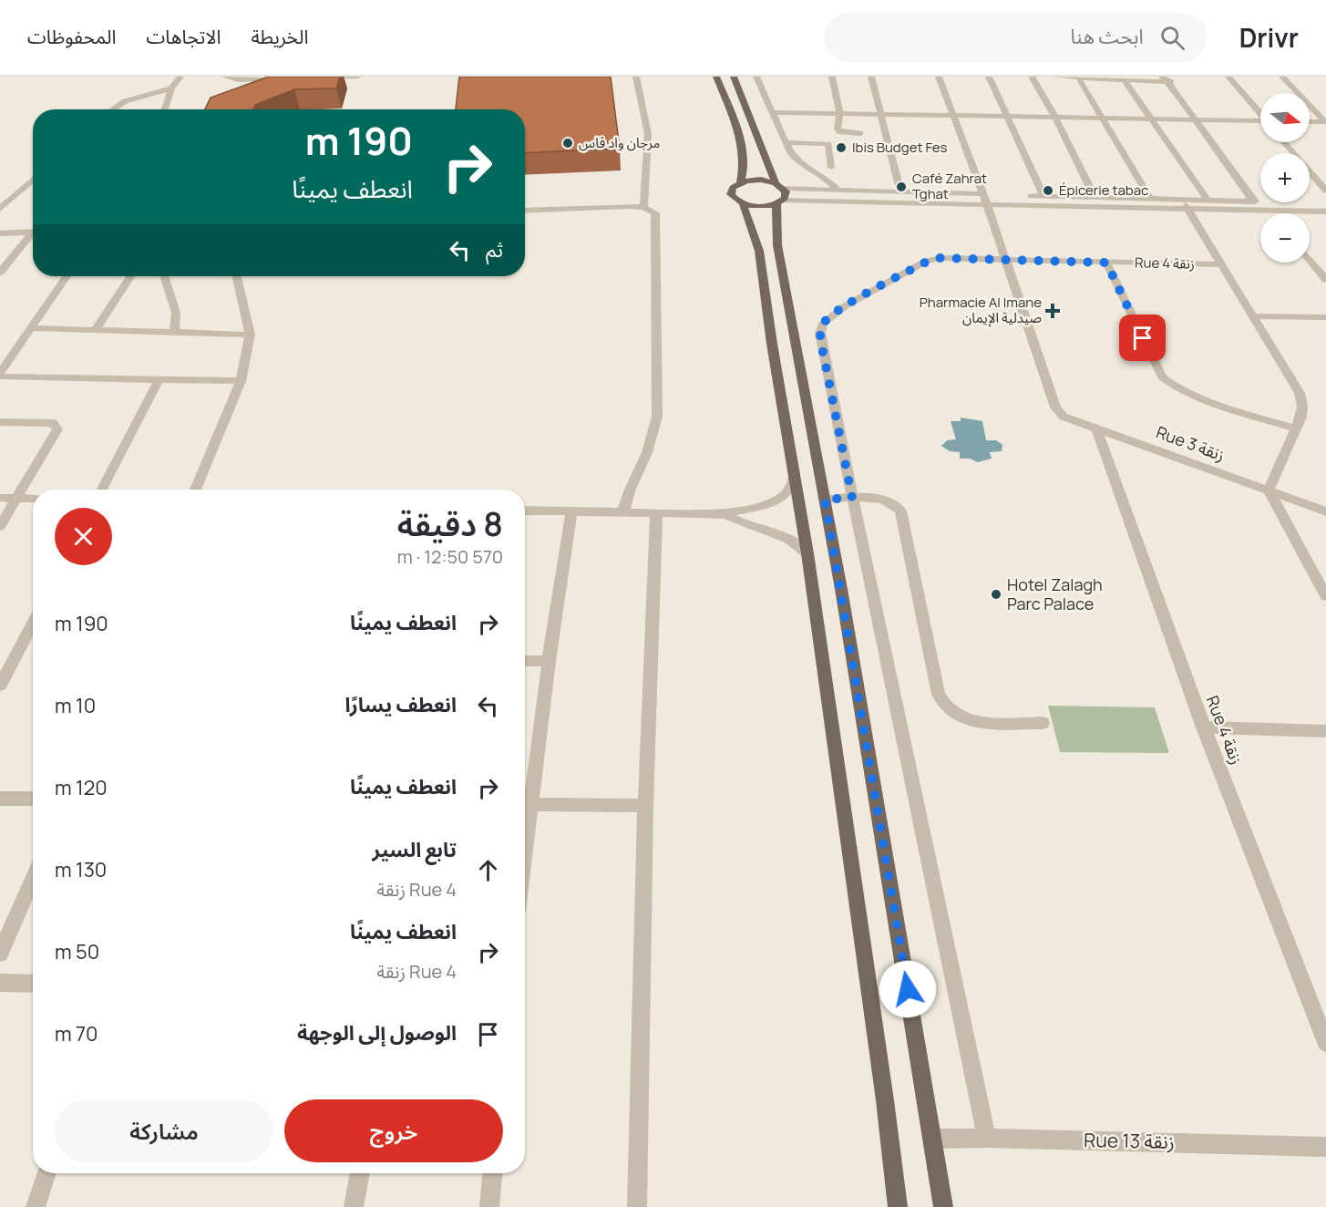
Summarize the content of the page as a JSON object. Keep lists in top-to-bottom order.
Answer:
{
  "streets": {
    "street": ["Rue 4 زنقة", "Rue 3 زنقة", "Rue 13 زنقة"]
  },
  "crossings": [
    ["Rue 4 زنقة", "Rue 3 زنقة"]
  ],
  "places": {
    "other": [
      "مرجان واد فاس",
      "Ibis Budget Fes",
      "Café Zahrat Tghat",
      "Épicerie tabac",
      "Hotel Zalagh Parc Palace"
    ],
    "health": ["Pharmacie Al Imane صيدلية الإيمان"]
  },
  "north": "right",
  "page": {
    "header": "Drivr",
    "search": "ابحث هنا",
    "nav": ["الخريطة", "الاتجاهات", "المحفوظات"],
    "map_buttons": ["+", "−"],
    "turn": ["190 m", "انعطف يمينًا"],
    "then": "ثم",
    "heading": ["8 دقيقة", "570 m · 12:50"],
    "list": [
      {
        "name": "انعطف يمينًا",
        "value": "190 m"
      },
      {
        "name": "انعطف يسارًا",
        "value": "10 m"
      },
      {
        "name": "انعطف يمينًا",
        "value": "120 m"
      },
      {
        "name": "تابع السير",
        "note": "Rue 4 زنقة",
        "value": "130 m"
      },
      {
        "name": "انعطف يمينًا",
        "note": "Rue 4 زنقة",
        "value": "50 m"
      },
      {
        "name": "الوصول إلى الوجهة",
        "value": "70 m"
      }
    ],
    "buttons": ["خروج", "مشاركة"]
  }
}
